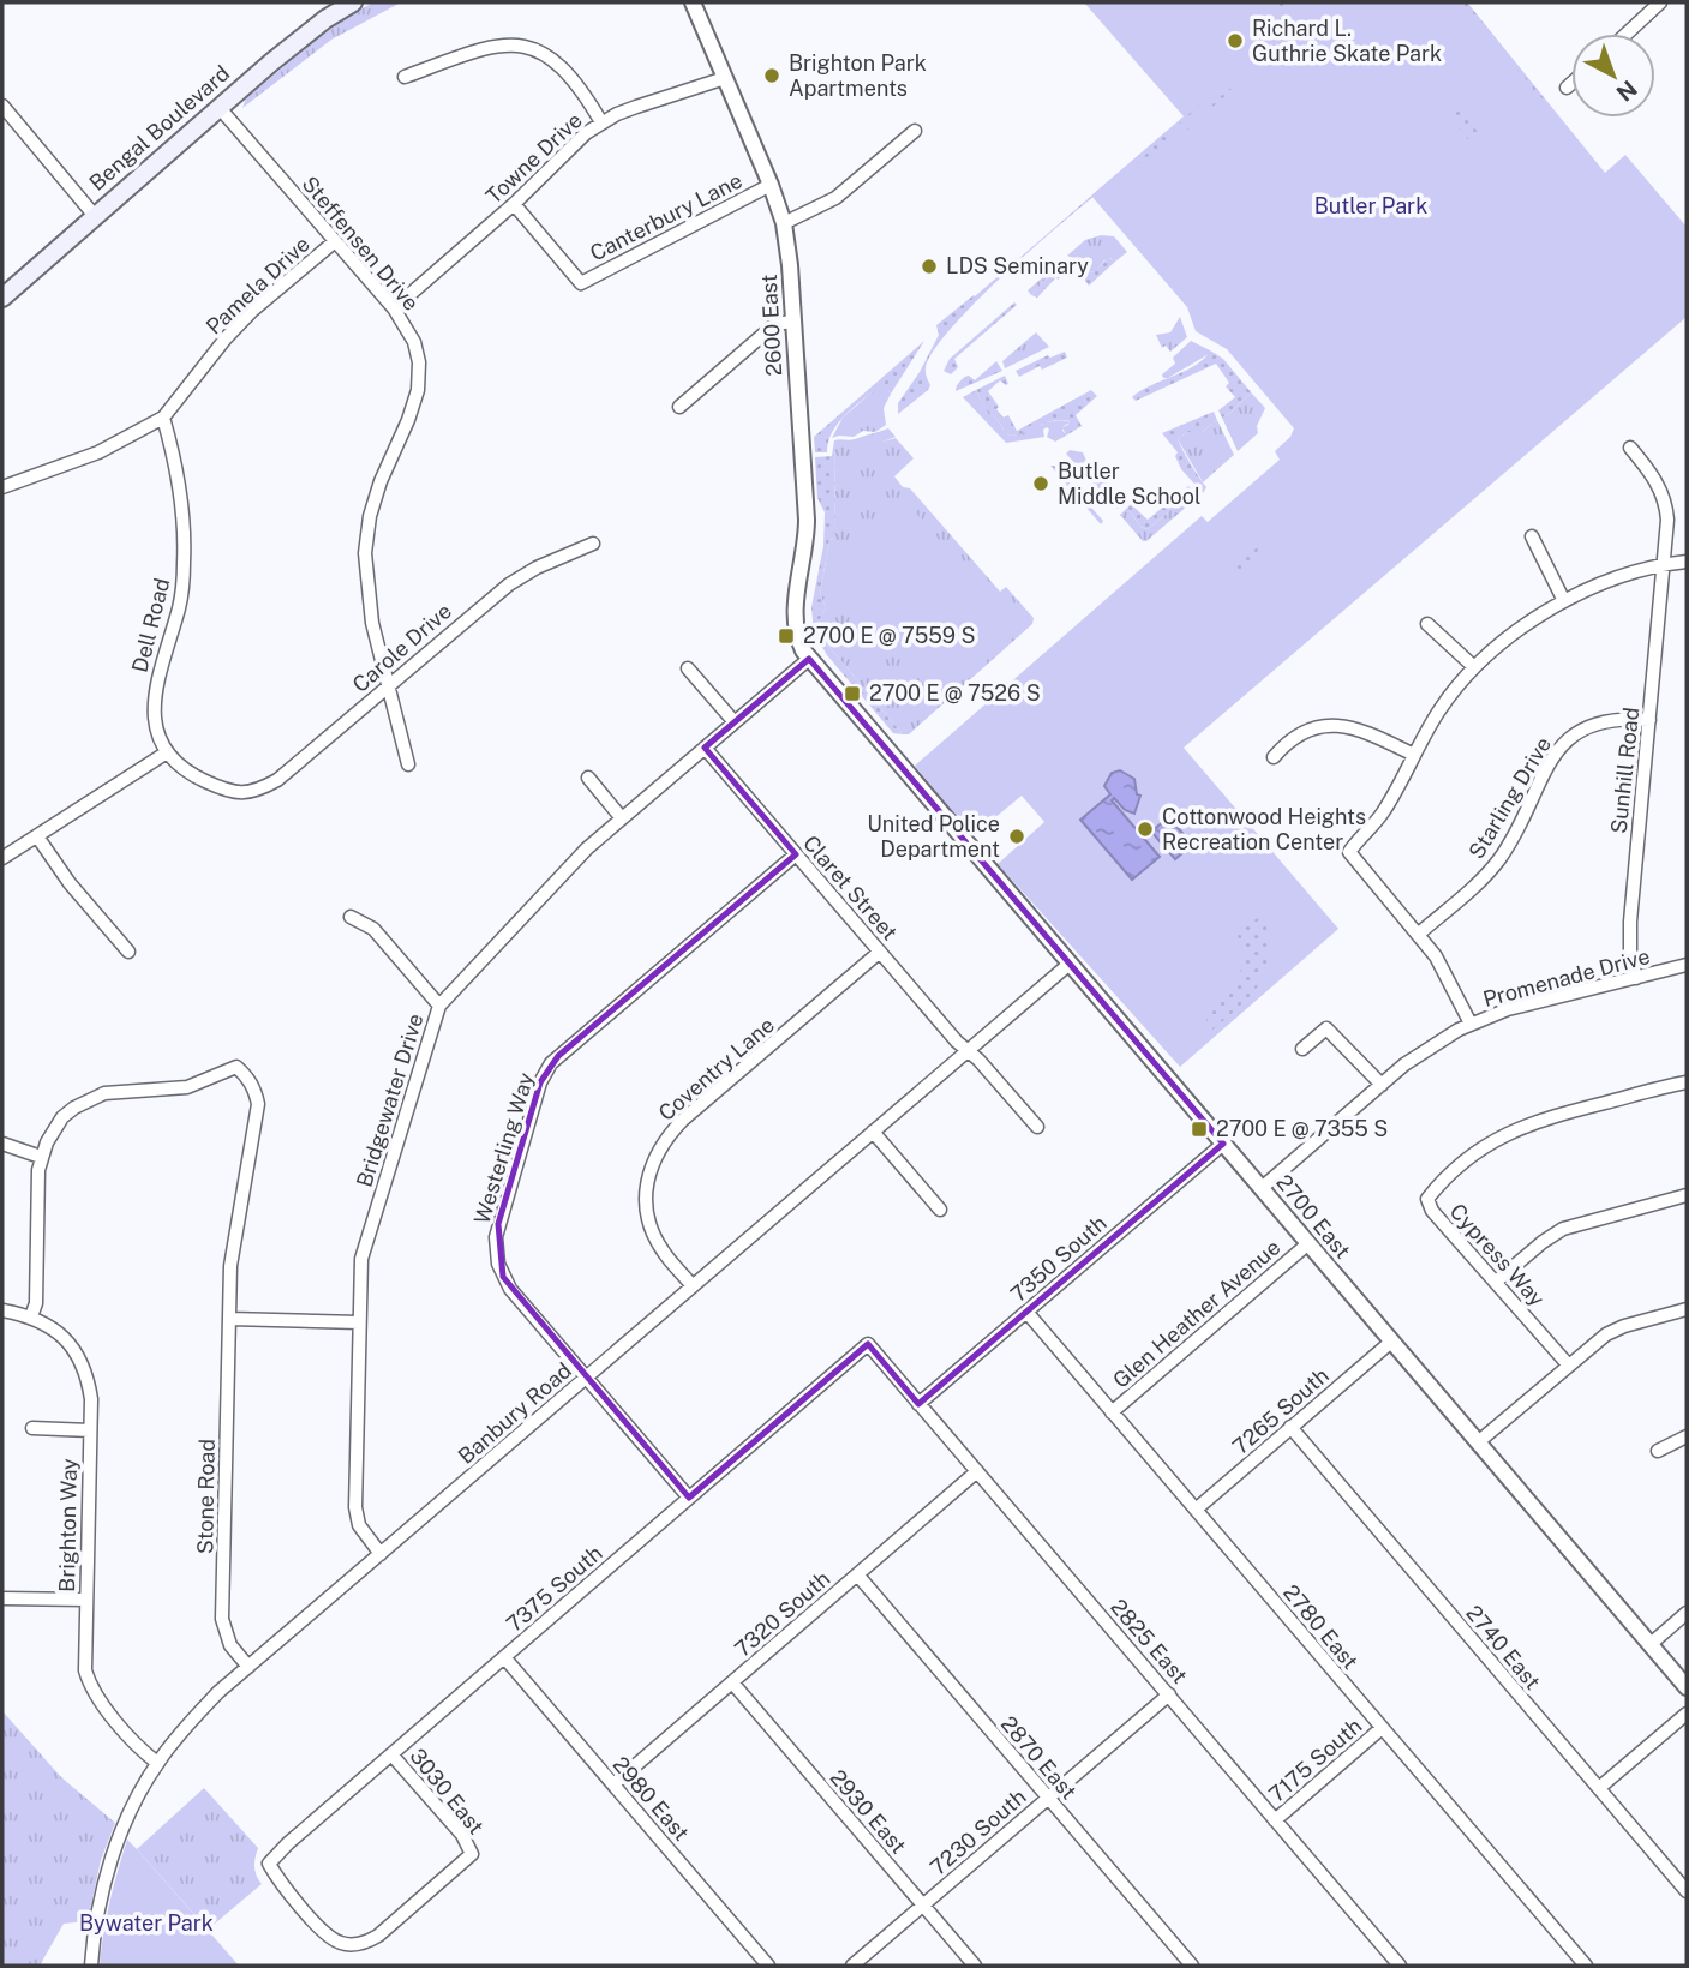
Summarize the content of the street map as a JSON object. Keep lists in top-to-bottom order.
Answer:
{
  "streets": {
    "main road": ["Bengal Boulevard"],
    "street": [
      "Towne Drive",
      "Canterbury Lane",
      "Steffensen Drive",
      "Pamela Drive",
      "2600 East",
      "Dell Road",
      "Carole Drive",
      "Sunhill Road",
      "Starling Drive",
      "Claret Street",
      "Promenade Drive",
      "Coventry Lane",
      "Bridgewater Drive",
      "Westerling Way",
      "2700 East",
      "Cypress Way",
      "7350 South",
      "Glen Heather Avenue",
      "7265 South",
      "Banbury Road",
      "Stone Road",
      "Brighton Way",
      "7375 South",
      "7320 South",
      "2780 East",
      "2825 East",
      "2740 East",
      "2870 East",
      "7175 South",
      "3030 East",
      "2980 East",
      "2930 East",
      "7230 South"
    ]
  },
  "crossings": [
    ["Bengal Boulevard", "Steffensen Drive"],
    ["Towne Drive", "Canterbury Lane"],
    ["Towne Drive", "Steffensen Drive"],
    ["Towne Drive", "2600 East"],
    ["Canterbury Lane", "2600 East"],
    ["Steffensen Drive", "Pamela Drive"],
    ["Steffensen Drive", "Carole Drive"],
    ["Pamela Drive", "Dell Road"],
    ["2600 East", "Bridgewater Drive"],
    ["2600 East", "2700 East"],
    ["Dell Road", "Carole Drive"],
    ["Sunhill Road", "Starling Drive"],
    ["Sunhill Road", "Promenade Drive"],
    ["Claret Street", "Coventry Lane"],
    ["Claret Street", "Bridgewater Drive"],
    ["Claret Street", "Westerling Way"],
    ["Claret Street", "Banbury Road"],
    ["Promenade Drive", "2700 East"],
    ["Coventry Lane", "Banbury Road"],
    ["Bridgewater Drive", "2700 East"],
    ["Bridgewater Drive", "Banbury Road"],
    ["Westerling Way", "Banbury Road"],
    ["Westerling Way", "7375 South"],
    ["2700 East", "7350 South"],
    ["2700 East", "Glen Heather Avenue"],
    ["2700 East", "7265 South"],
    ["2700 East", "Banbury Road"],
    ["7350 South", "2780 East"],
    ["7350 South", "2825 East"],
    ["Glen Heather Avenue", "2780 East"],
    ["7265 South", "2780 East"],
    ["7265 South", "2740 East"],
    ["Banbury Road", "Stone Road"],
    ["Banbury Road", "Brighton Way"],
    ["7375 South", "2825 East"],
    ["7375 South", "3030 East"],
    ["7375 South", "2980 East"],
    ["7320 South", "2825 East"],
    ["7320 South", "2870 East"],
    ["7320 South", "2980 East"],
    ["7320 South", "2930 East"],
    ["2780 East", "7175 South"],
    ["2825 East", "7175 South"],
    ["2825 East", "7230 South"],
    ["2870 East", "7230 South"],
    ["2930 East", "7230 South"]
  ],
  "parks": ["Butler Park", "Bywater Park"],
  "places": {
    "other": [
      "Richard L. Guthrie Skate Park",
      "Brighton Park Apartments",
      "LDS Seminary",
      "Butler Middle School",
      "Cottonwood Heights Recreation Center",
      "United Police Department"
    ],
    "transit": ["2700 E @ 7559 S", "2700 E @ 7526 S", "2700 E @ 7355 S"]
  },
  "north": "bottom right"
}
